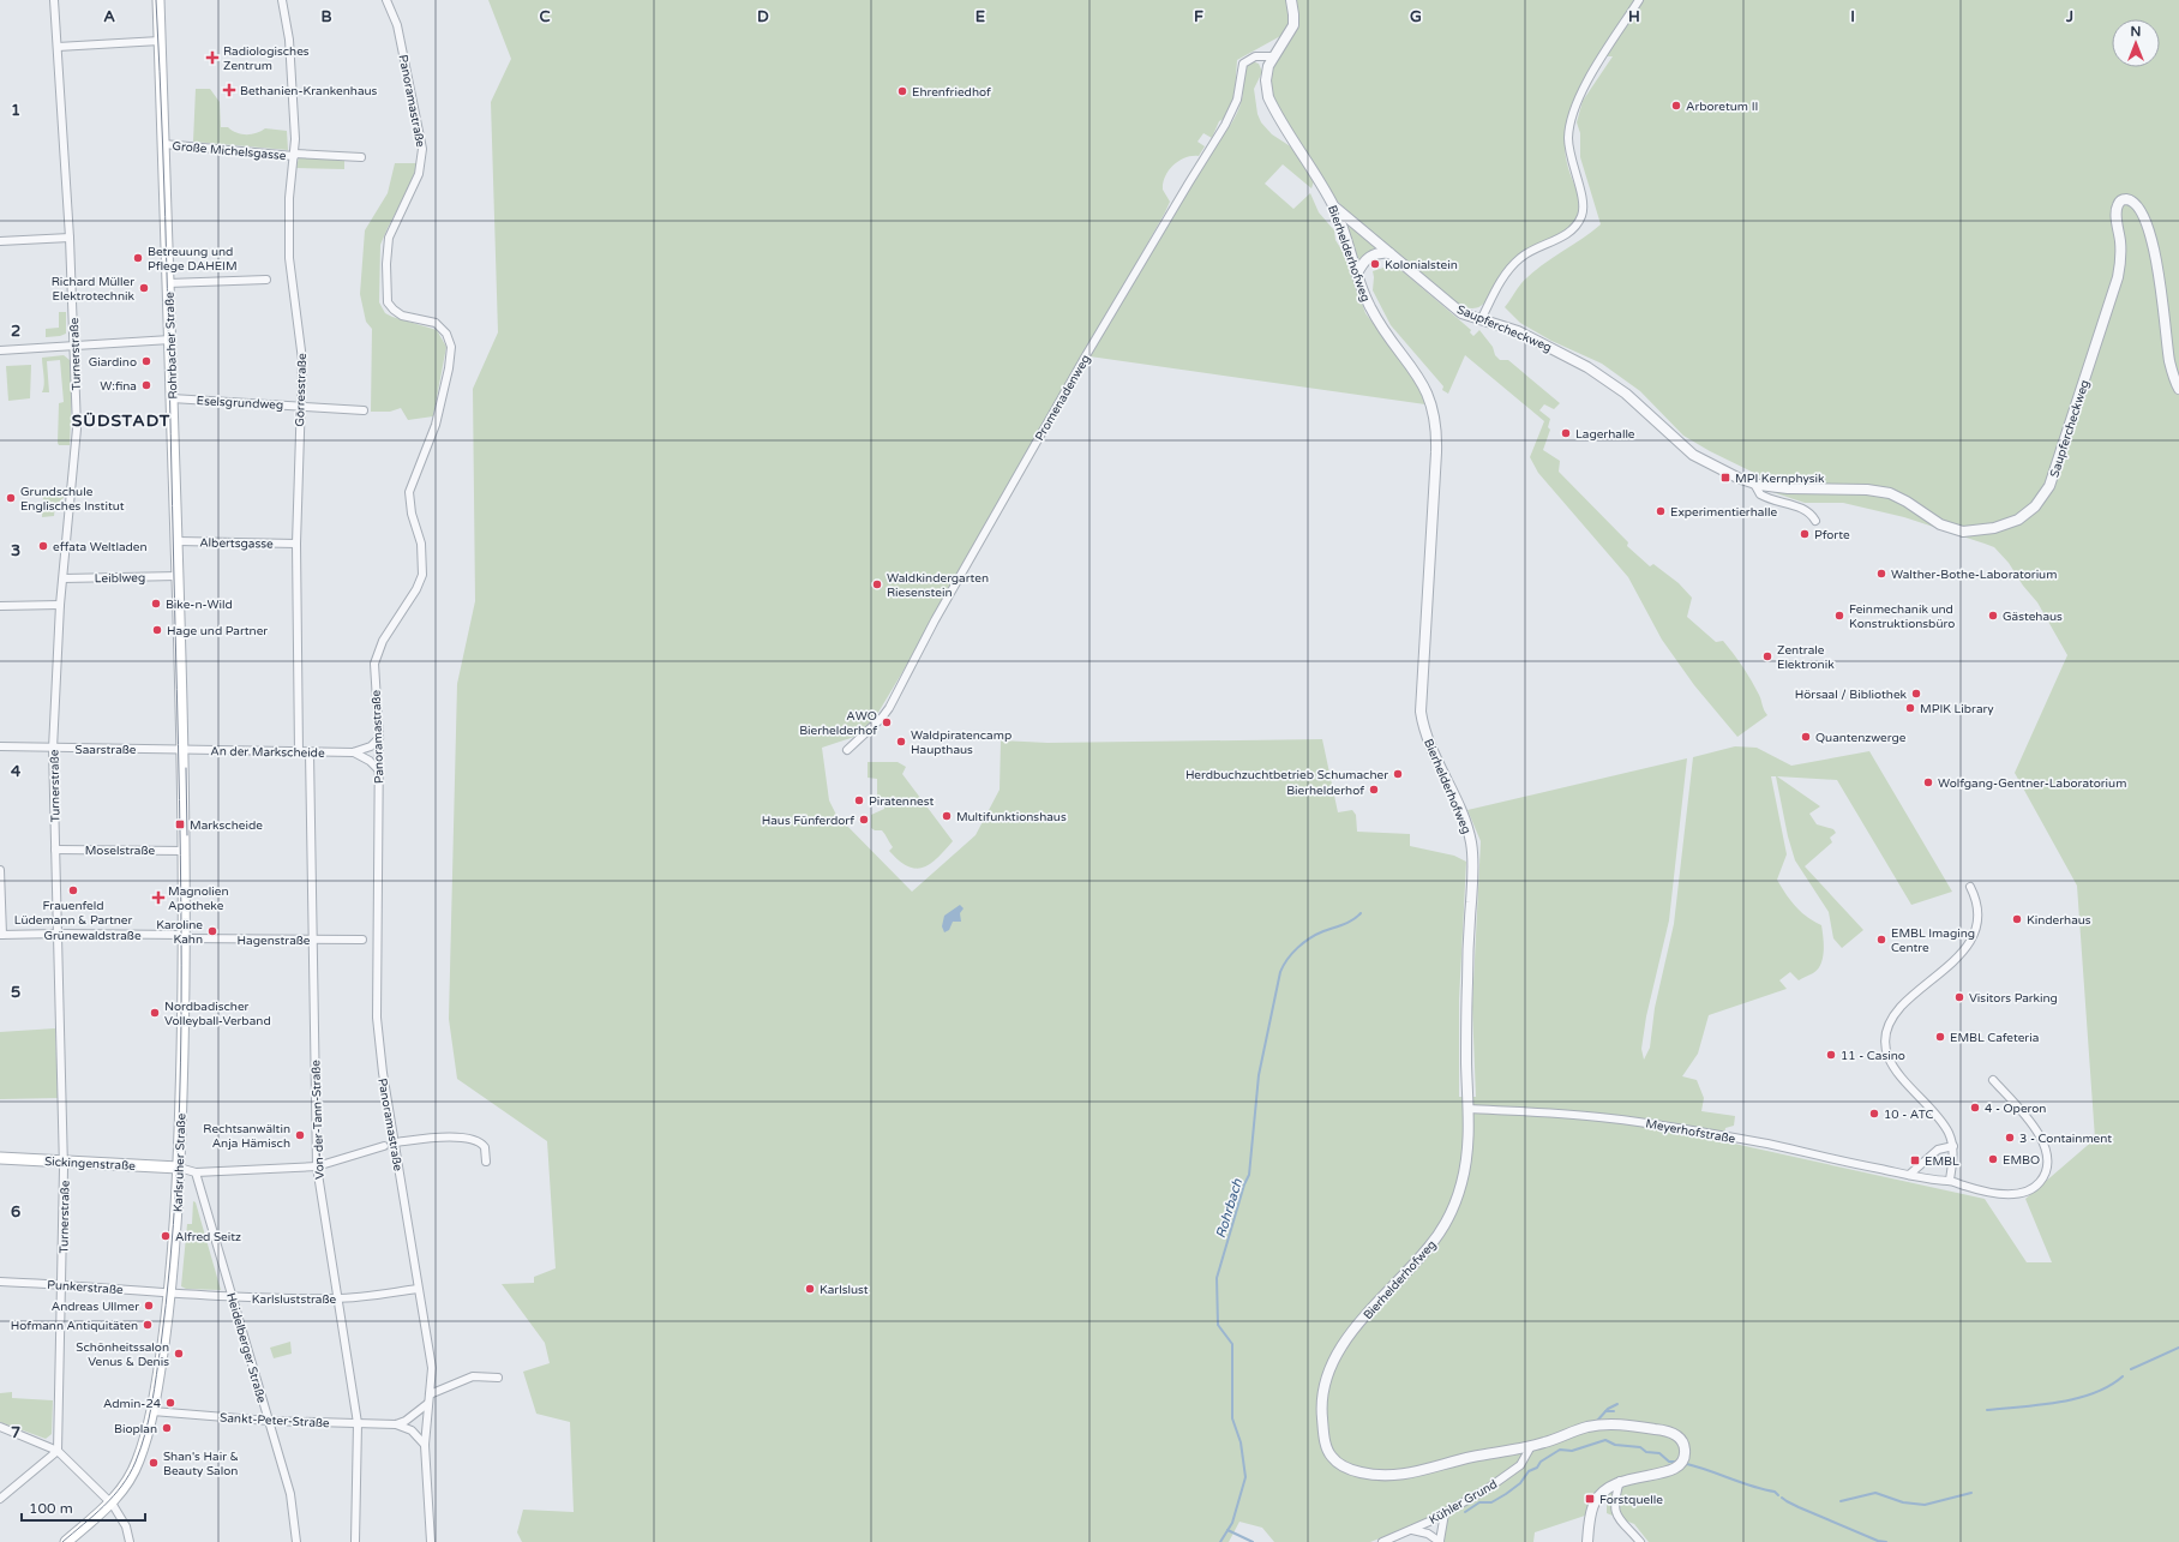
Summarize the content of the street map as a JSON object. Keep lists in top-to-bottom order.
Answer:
{
  "streets": {
    "main road": ["Rohrbacher Straße", "Sickingenstraße", "Karlsruher Straße"],
    "street": [
      "Panoramastraße",
      "Große Michelsgasse",
      "Bierhelderhofweg",
      "Saupfercheckweg",
      "Turnerstraße",
      "Görresstraße",
      "Promenadenweg",
      "Eselsgrundweg",
      "Albertsgasse",
      "Leiblweg",
      "Saarstraße",
      "An der Markscheide",
      "Moselstraße",
      "Grünewaldstraße",
      "Hagenstraße",
      "Von-der-Tann-Straße",
      "Meyerhofstraße",
      "Punkerstraße",
      "Karlsluststraße",
      "Heidelberger Straße",
      "Sankt-Peter-Straße",
      "Kühler Grund"
    ]
  },
  "crossings": [
    ["Panoramastraße", "An der Markscheide"],
    ["Panoramastraße", "Karlsluststraße"],
    ["Panoramastraße", "Sankt-Peter-Straße"],
    ["Große Michelsgasse", "Rohrbacher Straße"],
    ["Große Michelsgasse", "Görresstraße"],
    ["Bierhelderhofweg", "Saupfercheckweg"],
    ["Bierhelderhofweg", "Promenadenweg"],
    ["Bierhelderhofweg", "Meyerhofstraße"],
    ["Bierhelderhofweg", "Kühler Grund"],
    ["Rohrbacher Straße", "Eselsgrundweg"],
    ["Rohrbacher Straße", "Albertsgasse"],
    ["Rohrbacher Straße", "Leiblweg"],
    ["Rohrbacher Straße", "Saarstraße"],
    ["Rohrbacher Straße", "An der Markscheide"],
    ["Rohrbacher Straße", "Karlsruher Straße"],
    ["Turnerstraße", "Leiblweg"],
    ["Turnerstraße", "Saarstraße"],
    ["Turnerstraße", "Moselstraße"],
    ["Turnerstraße", "Grünewaldstraße"],
    ["Turnerstraße", "Sickingenstraße"],
    ["Turnerstraße", "Punkerstraße"],
    ["Görresstraße", "Eselsgrundweg"],
    ["Görresstraße", "Albertsgasse"],
    ["Görresstraße", "An der Markscheide"],
    ["Saarstraße", "An der Markscheide"],
    ["Saarstraße", "Karlsruher Straße"],
    ["An der Markscheide", "Von-der-Tann-Straße"],
    ["An der Markscheide", "Karlsruher Straße"],
    ["Moselstraße", "Karlsruher Straße"],
    ["Grünewaldstraße", "Hagenstraße"],
    ["Grünewaldstraße", "Karlsruher Straße"],
    ["Hagenstraße", "Von-der-Tann-Straße"],
    ["Hagenstraße", "Karlsruher Straße"],
    ["Von-der-Tann-Straße", "Karlsluststraße"],
    ["Von-der-Tann-Straße", "Sankt-Peter-Straße"],
    ["Sickingenstraße", "Karlsruher Straße"],
    ["Karlsruher Straße", "Punkerstraße"],
    ["Karlsruher Straße", "Karlsluststraße"],
    ["Karlsruher Straße", "Sankt-Peter-Straße"],
    ["Punkerstraße", "Karlsluststraße"],
    ["Karlsluststraße", "Heidelberger Straße"],
    ["Heidelberger Straße", "Sankt-Peter-Straße"]
  ],
  "districts": ["SÜDSTADT"],
  "water": ["Rohrbach"],
  "places": {
    "health": ["Radiologisches Zentrum", "Bethanien-Krankenhaus", "Magnolien Apotheke"],
    "other": [
      "Ehrenfriedhof",
      "Arboretum II",
      "Betreuung und Pflege DAHEIM",
      "Kolonialstein",
      "Richard Müller Elektrotechnik",
      "Giardino",
      "W:fina",
      "Lagerhalle",
      "Grundschule Englisches Institut",
      "Experimentierhalle",
      "Pforte",
      "effata Weltladen",
      "Walther-Bothe-Laboratorium",
      "Waldkindergarten Riesenstein",
      "Bike-n-Wild",
      "Feinmechanik und Konstruktionsbüro",
      "Gästehaus",
      "Hage und Partner",
      "Zentrale Elektronik",
      "Hörsaal / Bibliothek",
      "MPIK Library",
      "AWO Bierhelderhof",
      "Quantenzwerge",
      "Waldpiratencamp Haupthaus",
      "Herdbuchzuchtbetrieb Schumacher",
      "Wolfgang-Gentner-Laboratorium",
      "Bierhelderhof",
      "Piratennest",
      "Multifunktionshaus",
      "Haus Fünferdorf",
      "Frauenfeld Lüdemann & Partner",
      "Kinderhaus",
      "Karoline Kahn",
      "EMBL Imaging Centre",
      "Visitors Parking",
      "Nordbadischer Volleyball-Verband",
      "EMBL Cafeteria",
      "11 - Casino",
      "4 - Operon",
      "10 - ATC",
      "Rechtsanwältin Anja Hämisch",
      "3 - Containment",
      "EMBO",
      "Alfred Seitz",
      "Karlslust",
      "Andreas Ullmer",
      "Hofmann Antiquitäten",
      "Schönheitssalon Venus & Denis",
      "Admin-24",
      "Bioplan",
      "Shan's Hair & Beauty Salon"
    ],
    "transit": [
      "MPI Kernphysik",
      "Markscheide",
      "EMBL",
      "Forstquelle"
    ]
  },
  "scale_bar": "100 m",
  "north": "top",
  "grid": {
    "columns": [
      "A",
      "B",
      "C",
      "D",
      "E",
      "F",
      "G",
      "H",
      "I",
      "J"
    ],
    "rows": [
      "1",
      "2",
      "3",
      "4",
      "5",
      "6",
      "7"
    ]
  }
}
